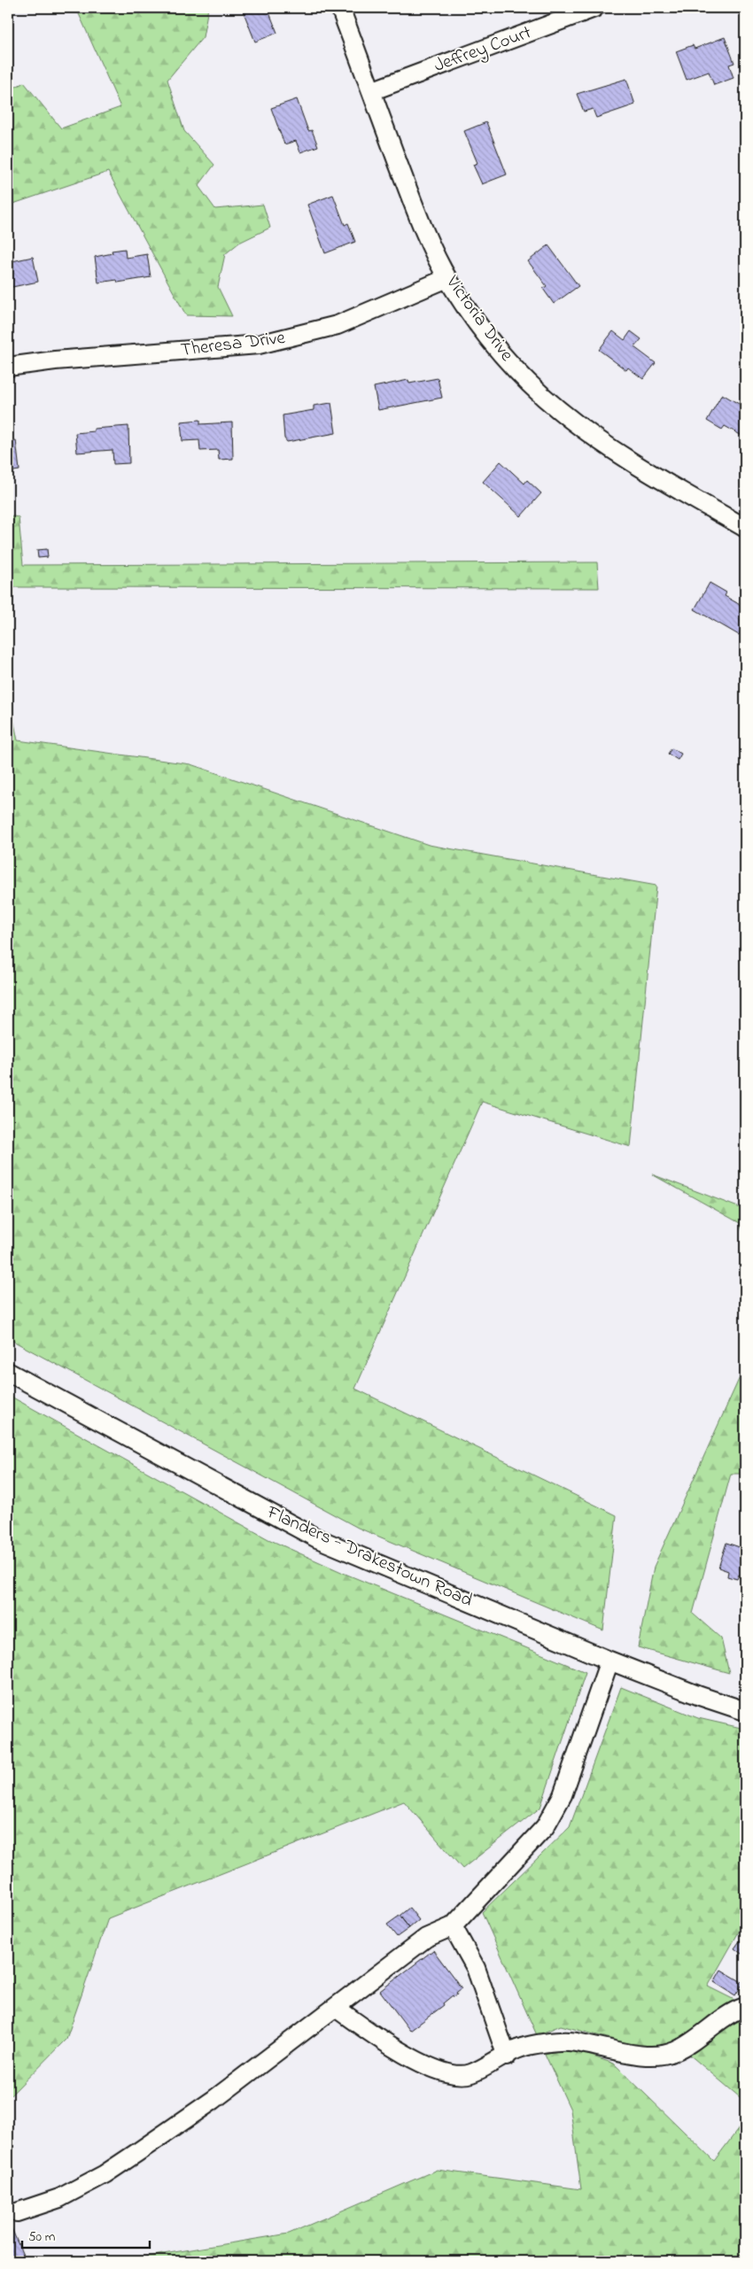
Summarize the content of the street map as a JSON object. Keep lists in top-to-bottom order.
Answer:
{
  "streets": {
    "street": [
      "Jeffrey Court",
      "Victoria Drive",
      "Theresa Drive",
      "Flanders - Drakestown Road"
    ]
  },
  "crossings": [
    ["Jeffrey Court", "Victoria Drive"],
    ["Victoria Drive", "Theresa Drive"]
  ],
  "scale_bar": "50 m"
}
